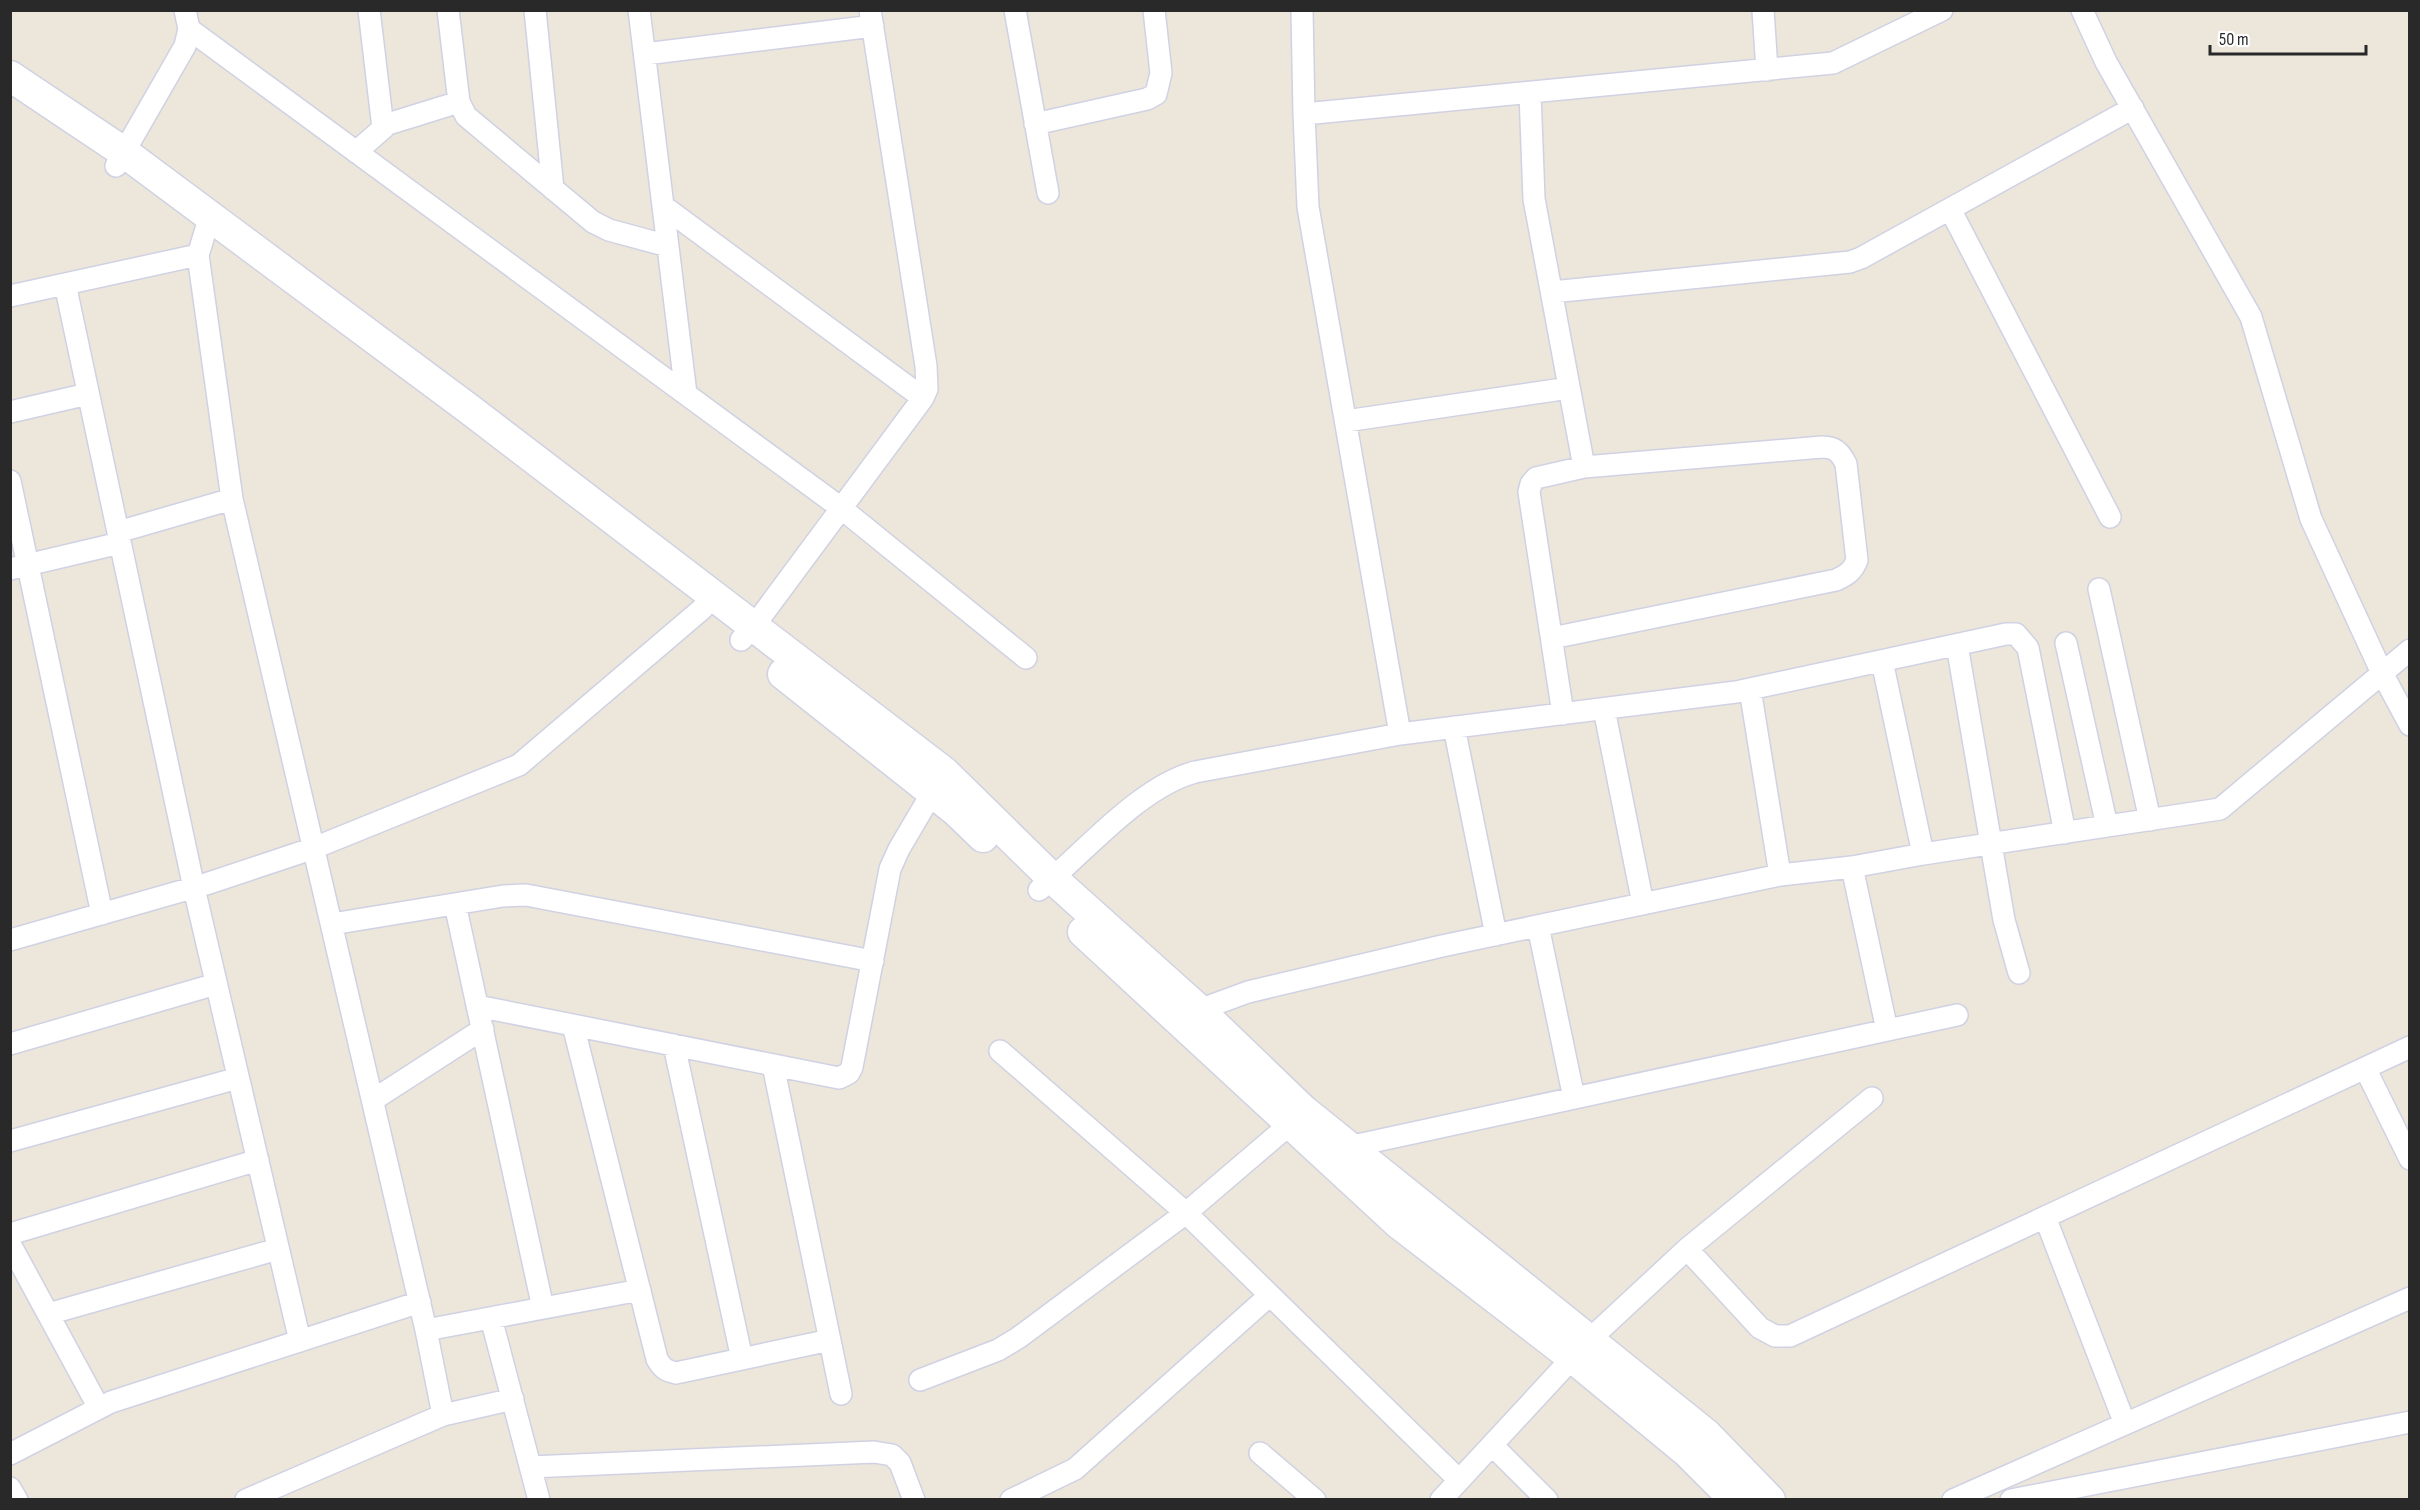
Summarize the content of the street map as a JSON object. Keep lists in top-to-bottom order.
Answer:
{
  "scale_bar": "50 m"
}
